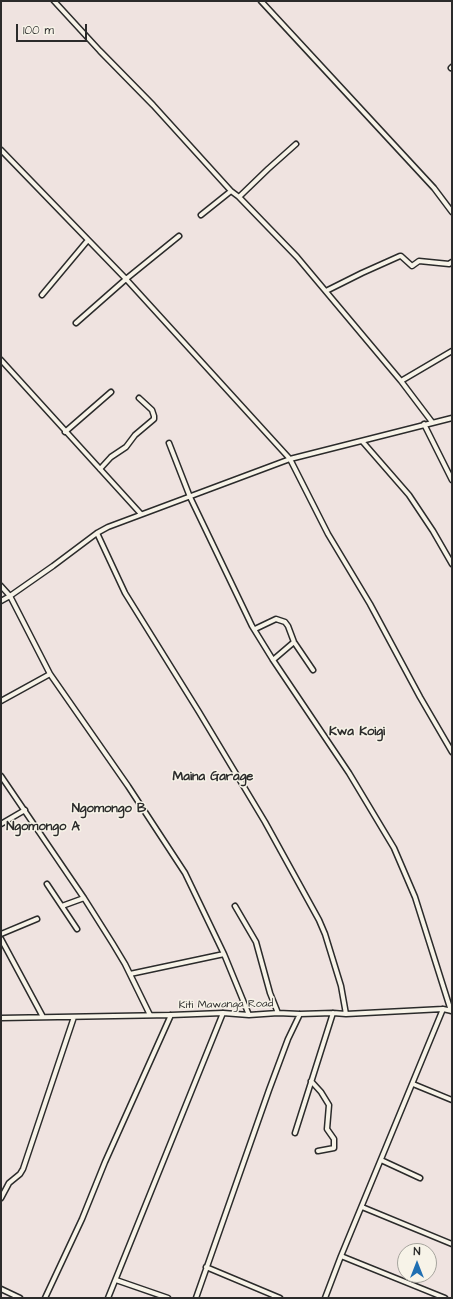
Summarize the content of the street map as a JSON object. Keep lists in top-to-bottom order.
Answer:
{
  "streets": {
    "street": ["Kiti Mawanga Road"]
  },
  "districts": [
    "Kwa Koigi",
    "Maina Garage",
    "Ngomongo B",
    "Ngomongo A"
  ],
  "scale_bar": "100 m",
  "north": "top"
}
